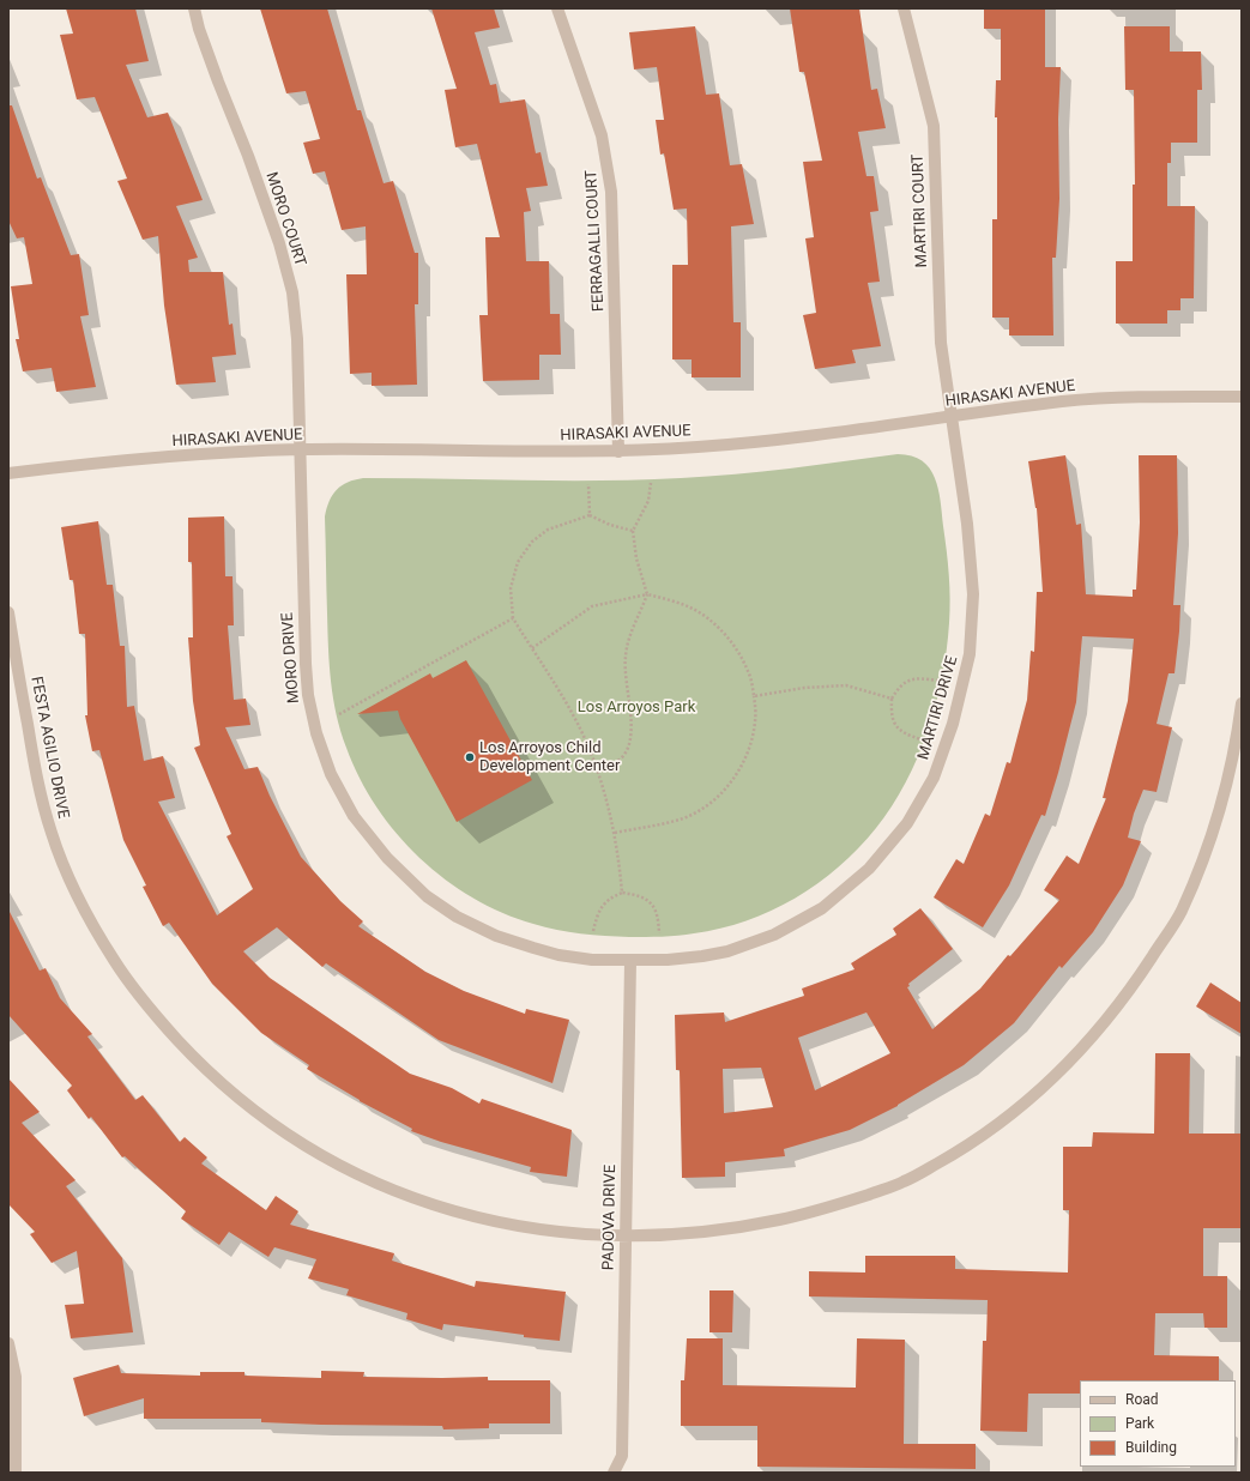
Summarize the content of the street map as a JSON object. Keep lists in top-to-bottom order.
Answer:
{
  "streets": {
    "street": [
      "MARTIRI COURT",
      "MORO COURT",
      "FERRAGALLI COURT",
      "HIRASAKI AVENUE",
      "MORO DRIVE",
      "MARTIRI DRIVE",
      "FESTA AGILIO DRIVE",
      "PADOVA DRIVE"
    ]
  },
  "crossings": [
    ["MARTIRI COURT", "HIRASAKI AVENUE"],
    ["MARTIRI COURT", "MARTIRI DRIVE"],
    ["MORO COURT", "HIRASAKI AVENUE"],
    ["MORO COURT", "MORO DRIVE"],
    ["FERRAGALLI COURT", "HIRASAKI AVENUE"],
    ["HIRASAKI AVENUE", "MORO DRIVE"],
    ["HIRASAKI AVENUE", "MARTIRI DRIVE"],
    ["MORO DRIVE", "MARTIRI DRIVE"],
    ["MORO DRIVE", "PADOVA DRIVE"],
    ["MARTIRI DRIVE", "PADOVA DRIVE"],
    ["FESTA AGILIO DRIVE", "PADOVA DRIVE"]
  ],
  "parks": ["Los Arroyos Park"],
  "places": ["Los Arroyos Child Development Center"],
  "legend": ["Road", "Park", "Building"]
}
